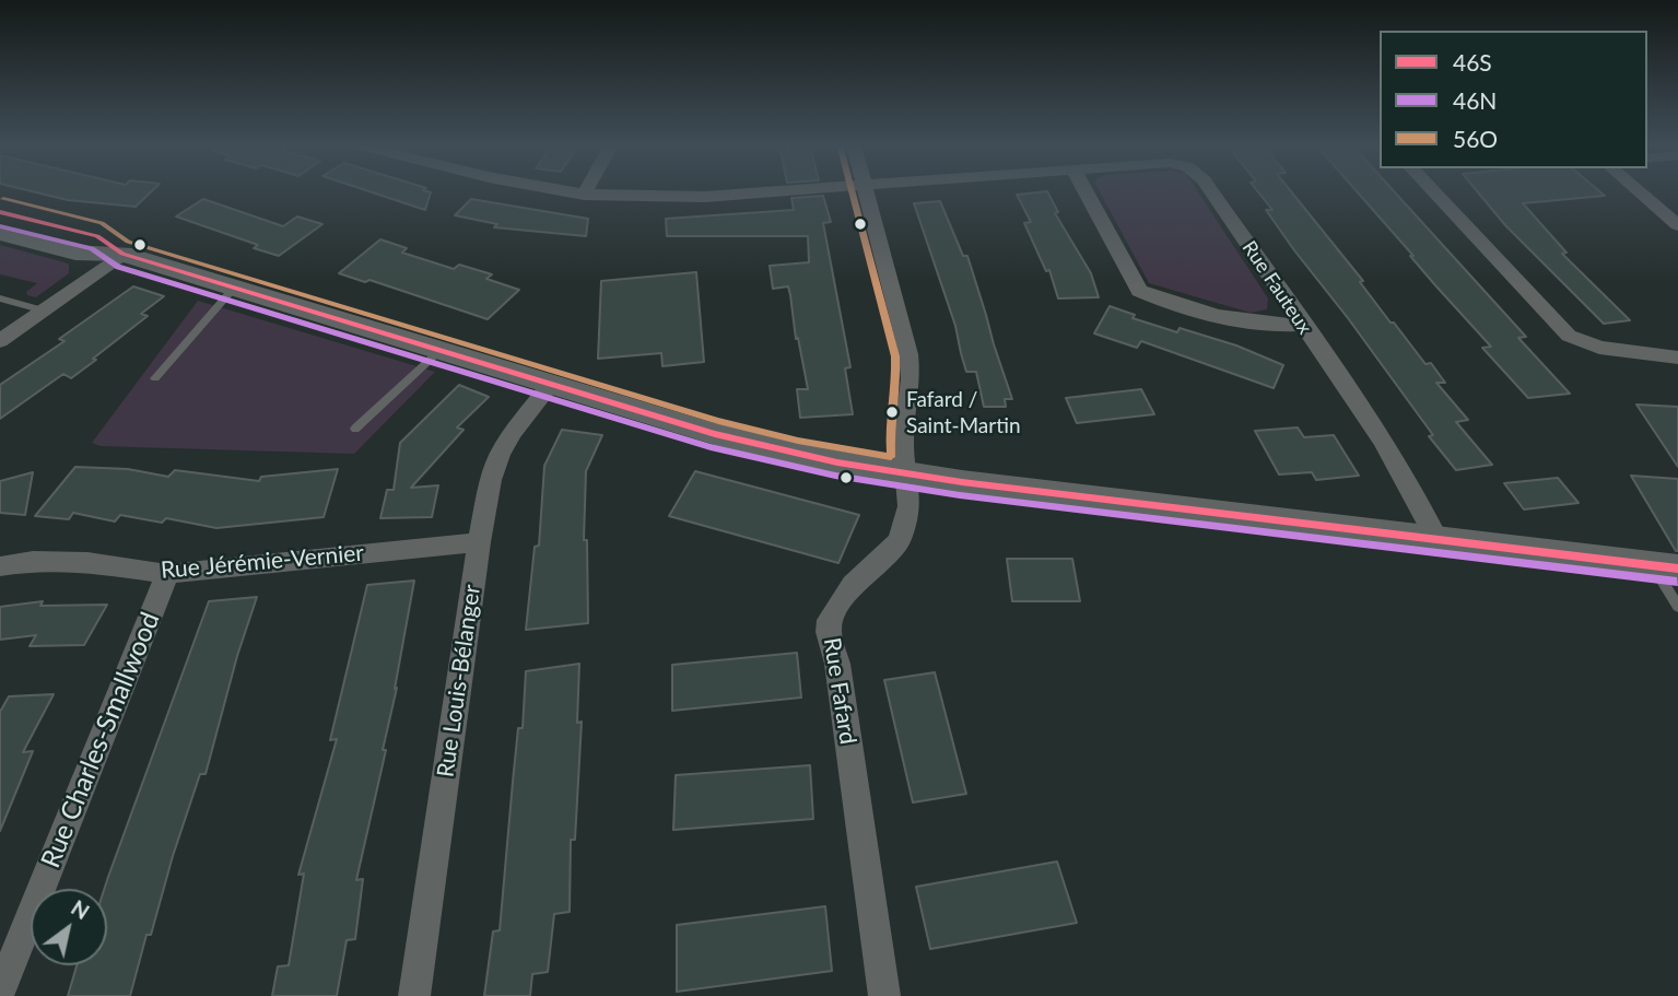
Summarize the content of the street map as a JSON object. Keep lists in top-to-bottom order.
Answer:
{
  "streets": {
    "street": [
      "Rue Fauteux",
      "Rue Jérémie-Vernier",
      "Rue Louis-Bélanger",
      "Rue Fafard",
      "Rue Charles-Smallwood"
    ]
  },
  "crossings": [
    ["Rue Jérémie-Vernier", "Rue Louis-Bélanger"],
    ["Rue Jérémie-Vernier", "Rue Charles-Smallwood"]
  ],
  "places": ["Fafard / Saint-Martin"],
  "lines": ["transit line 56O", "transit line 46S", "transit line 46N"],
  "legend": ["46S", "46N", "56O"],
  "north": "top right"
}
